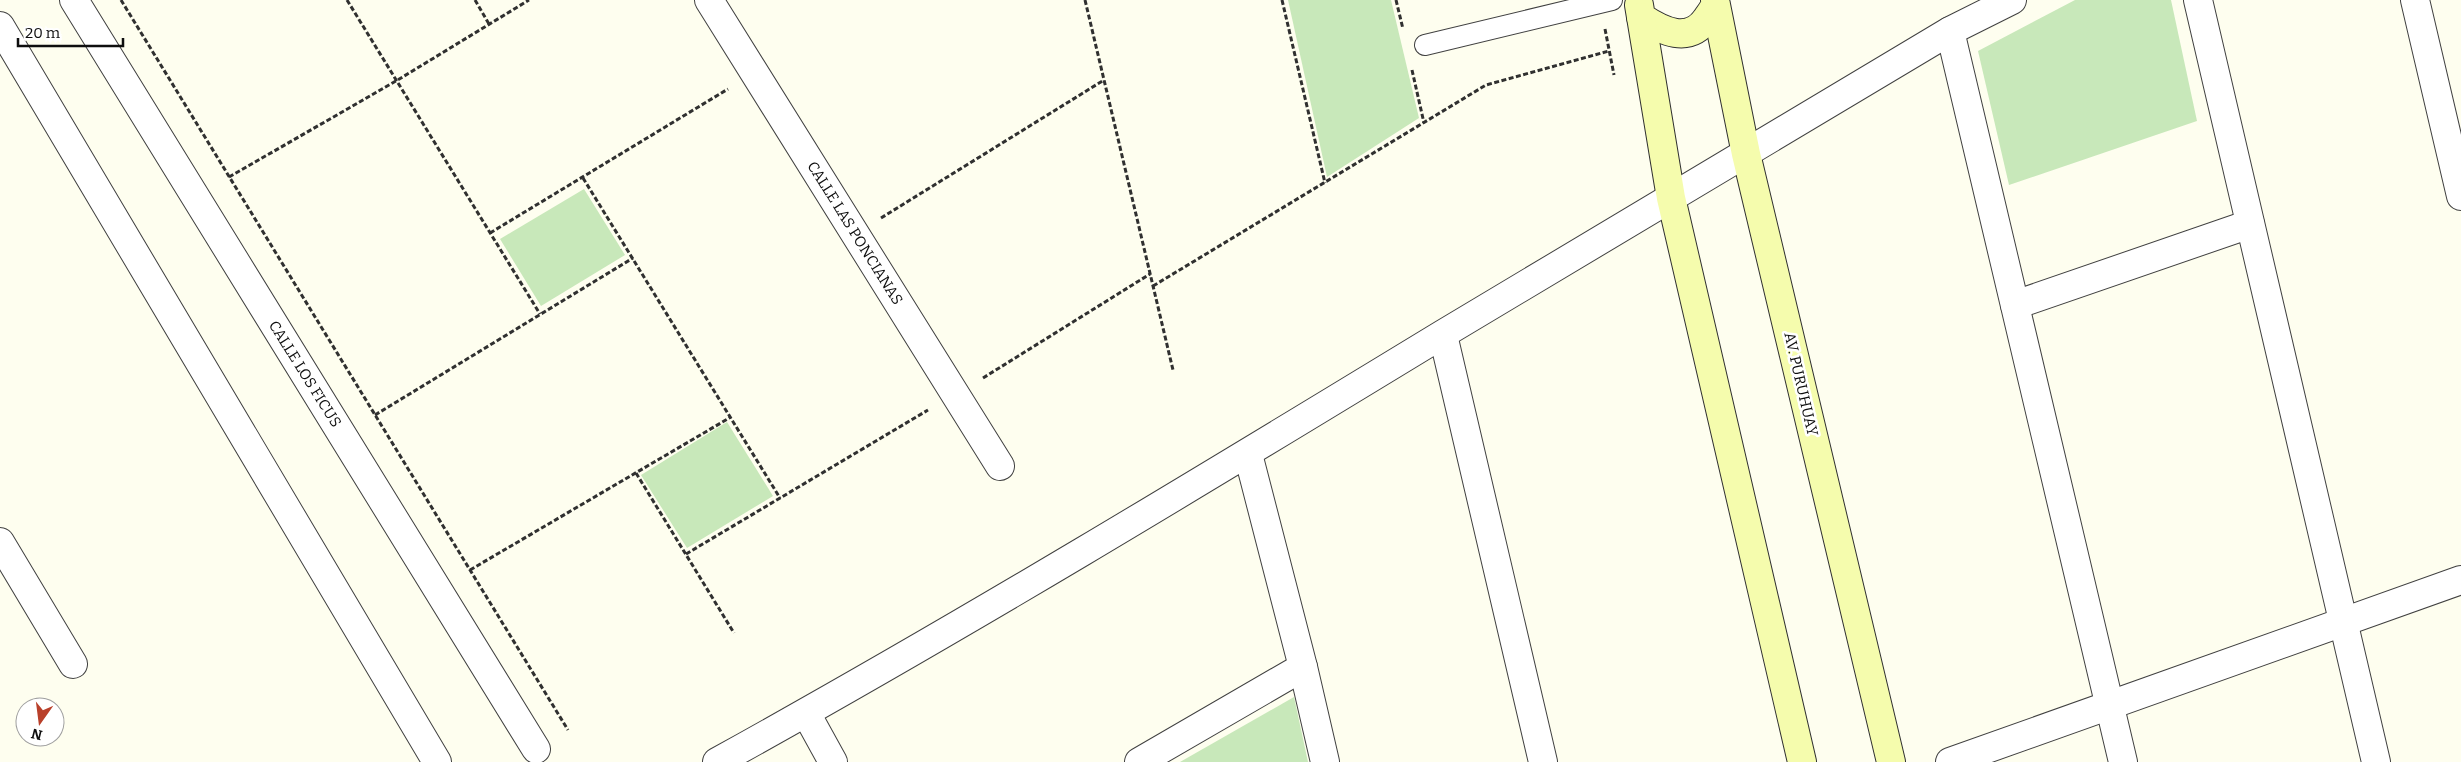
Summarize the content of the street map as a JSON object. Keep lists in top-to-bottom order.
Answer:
{
  "streets": {
    "main road": ["AV. PURUHUAY"],
    "street": ["CALLE LAS PONCIANAS", "CALLE LOS FICUS"]
  },
  "scale_bar": "20 m",
  "north": "bottom"
}
